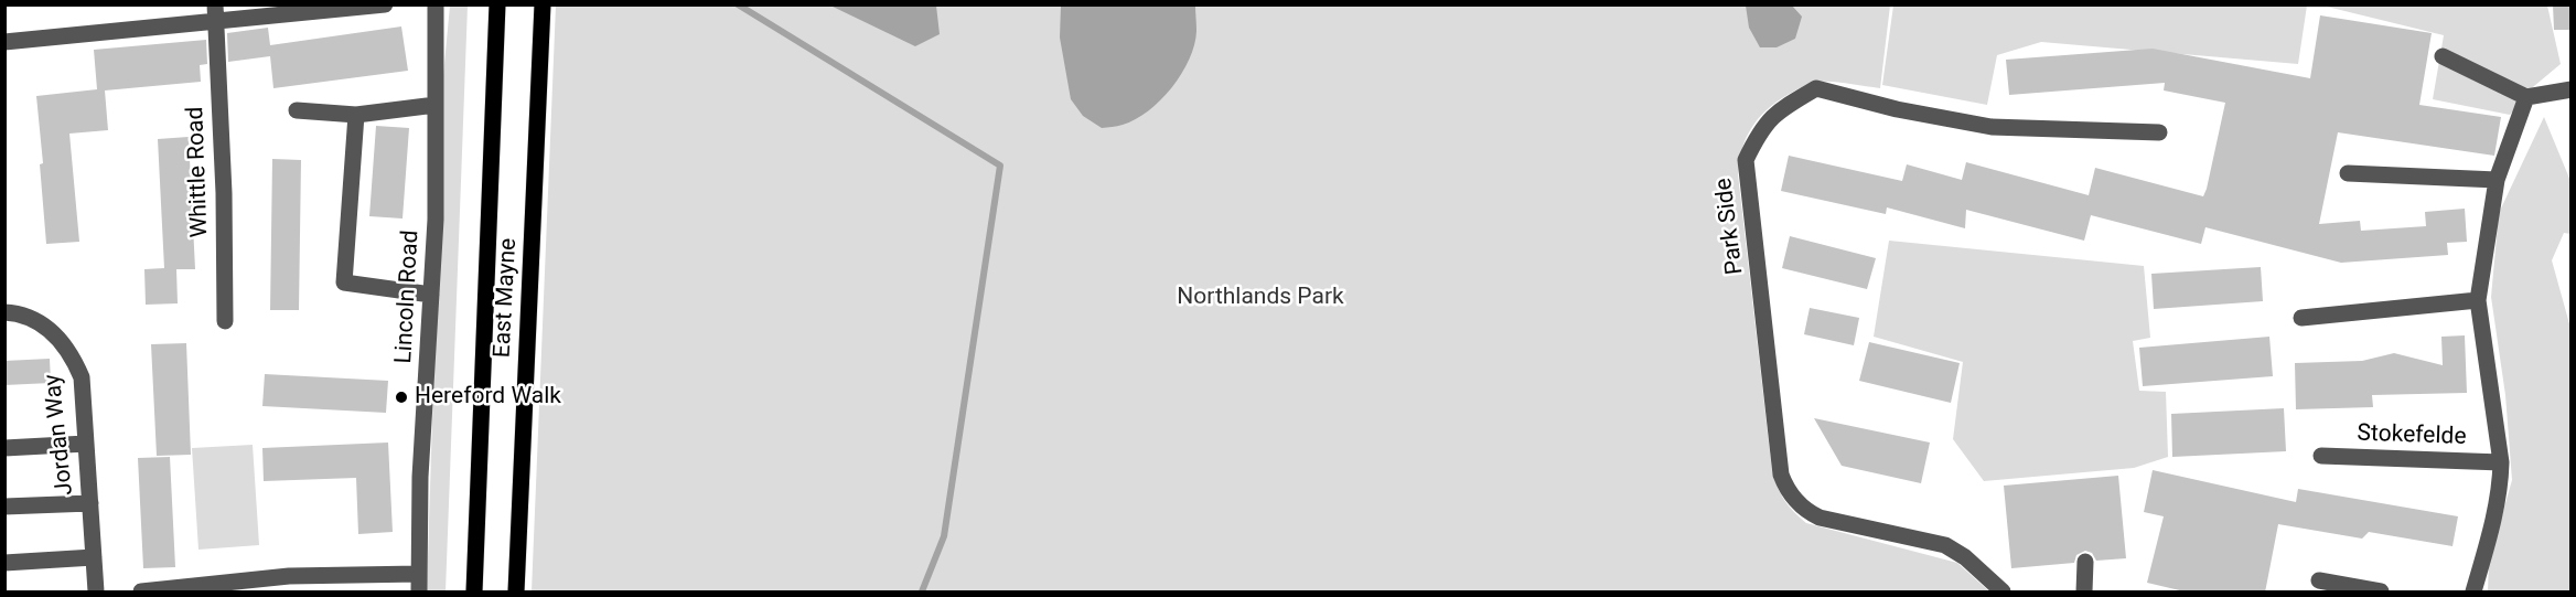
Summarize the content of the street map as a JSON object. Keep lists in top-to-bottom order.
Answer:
{
  "streets": {
    "main road": ["East Mayne"],
    "street": [
      "Whittle Road",
      "Park Side",
      "Lincoln Road",
      "Jordan Way",
      "Stokefelde"
    ]
  },
  "parks": ["Northlands Park"],
  "places": ["Hereford Walk"]
}
